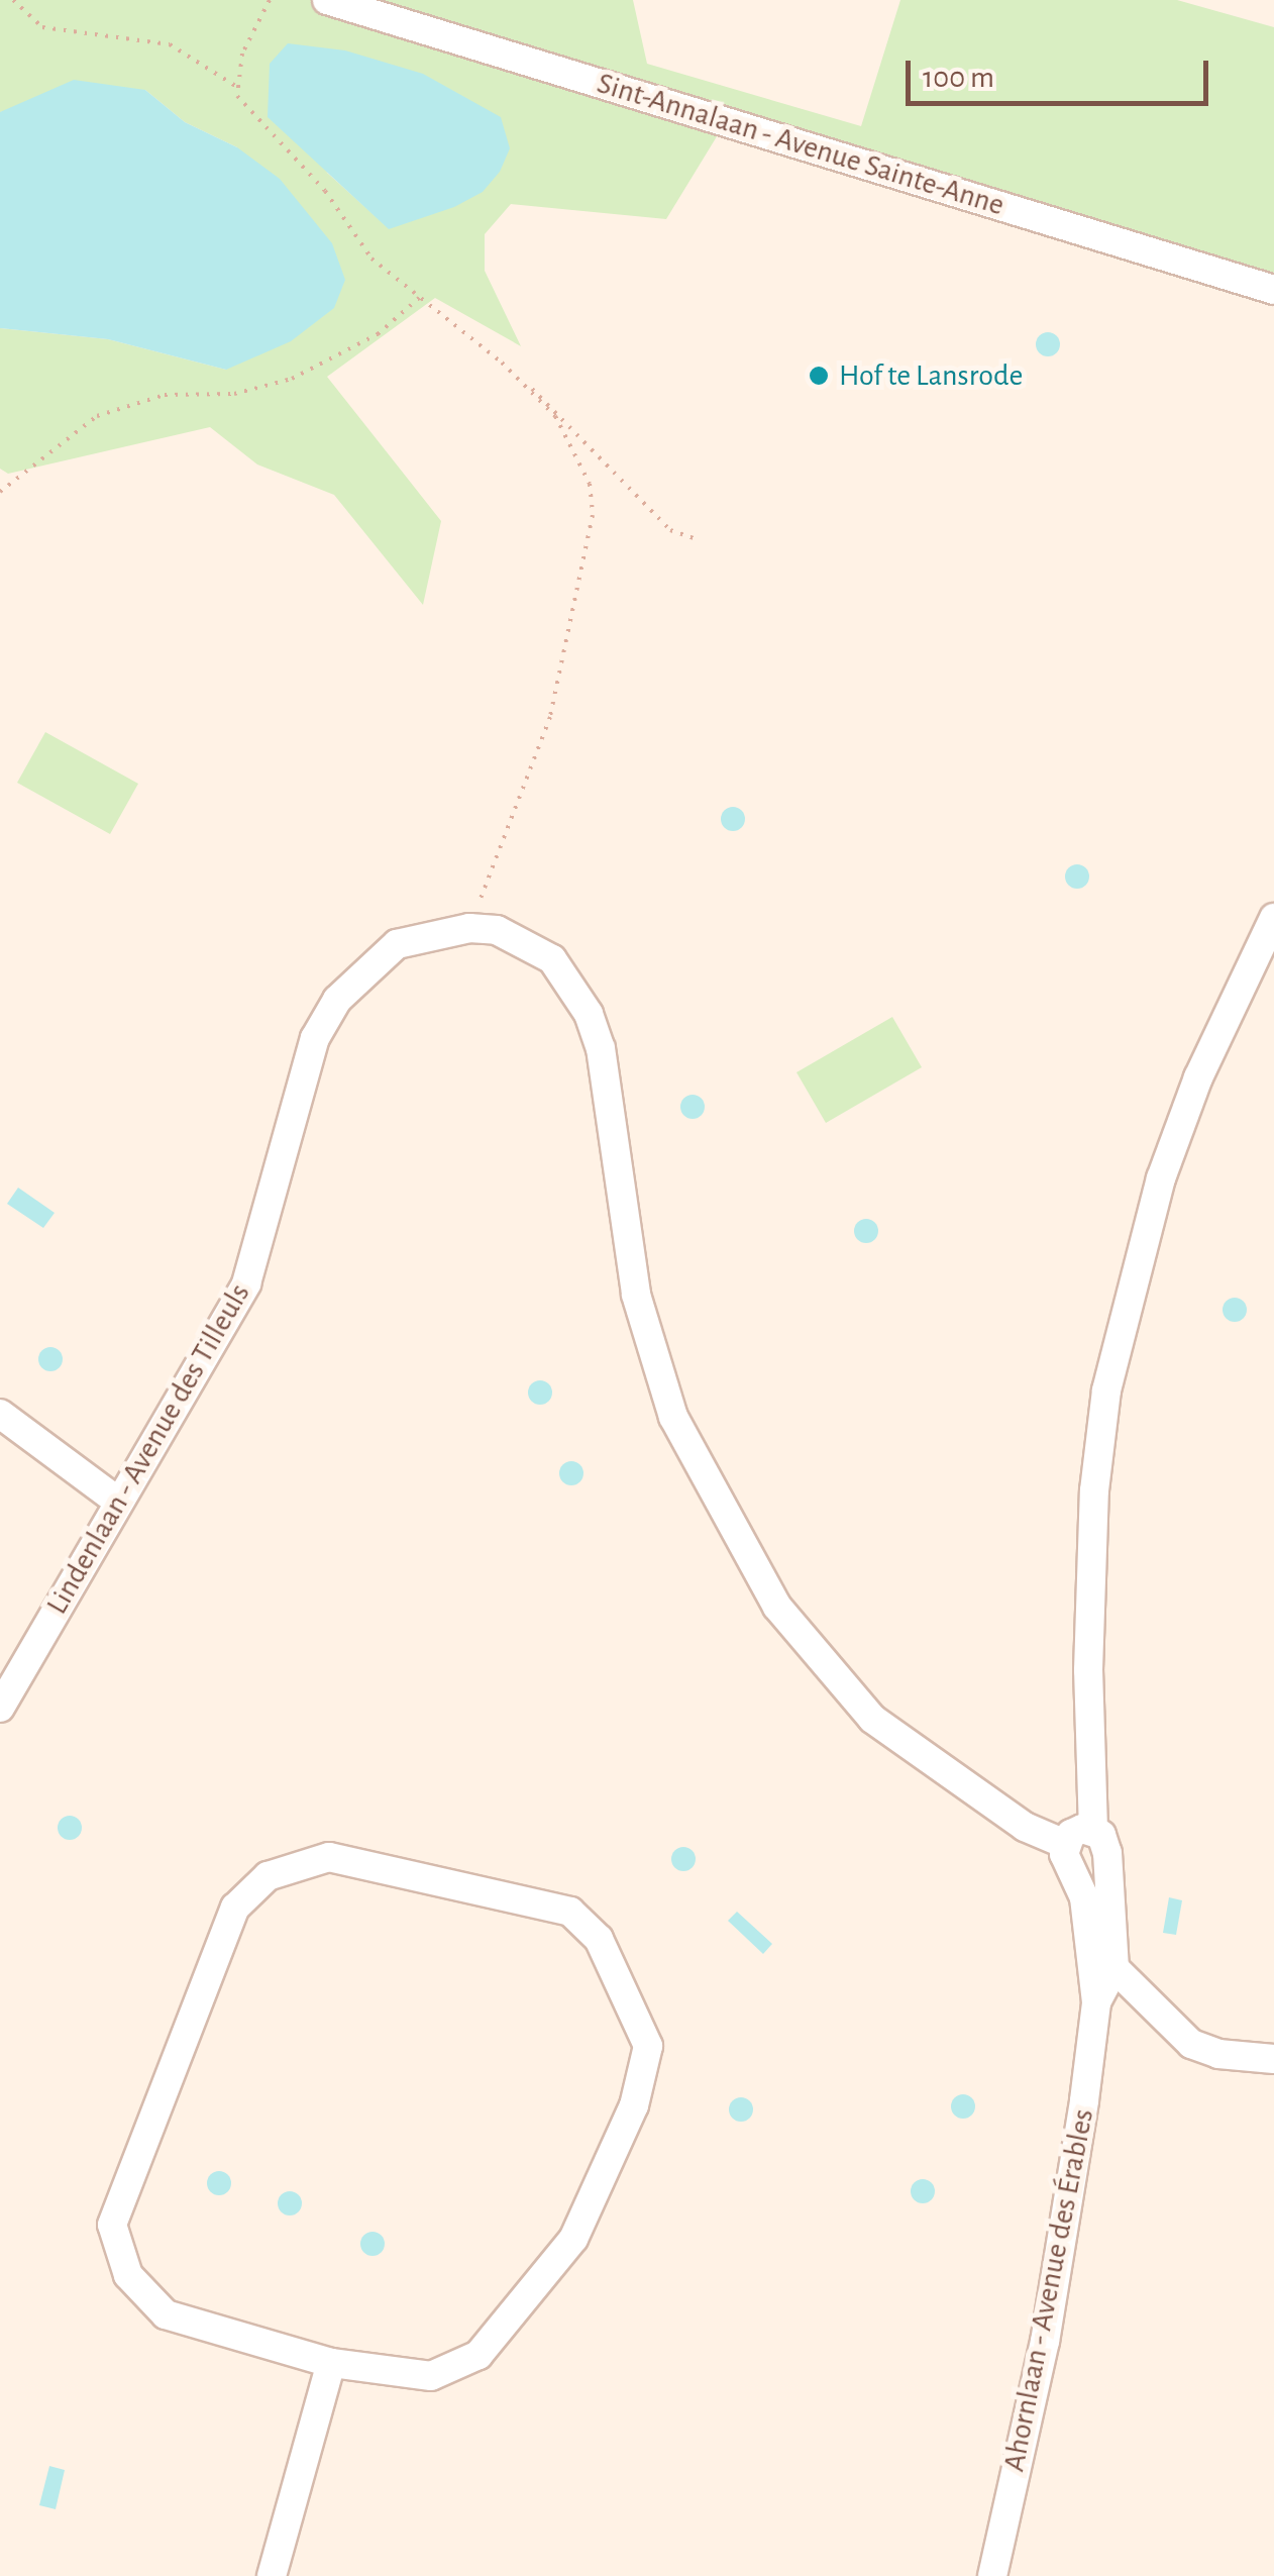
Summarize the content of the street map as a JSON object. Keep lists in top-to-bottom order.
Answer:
{
  "streets": {
    "street": ["Sint-Annalaan - Avenue Sainte-Anne", "Lindenlaan - Avenue des Tilleuls", "Ahornlaan - Avenue des Érables"]
  },
  "crossings": [
    ["Lindenlaan - Avenue des Tilleuls", "Ahornlaan - Avenue des Érables"]
  ],
  "places": ["Hof te Lansrode"],
  "scale_bar": "100 m"
}
